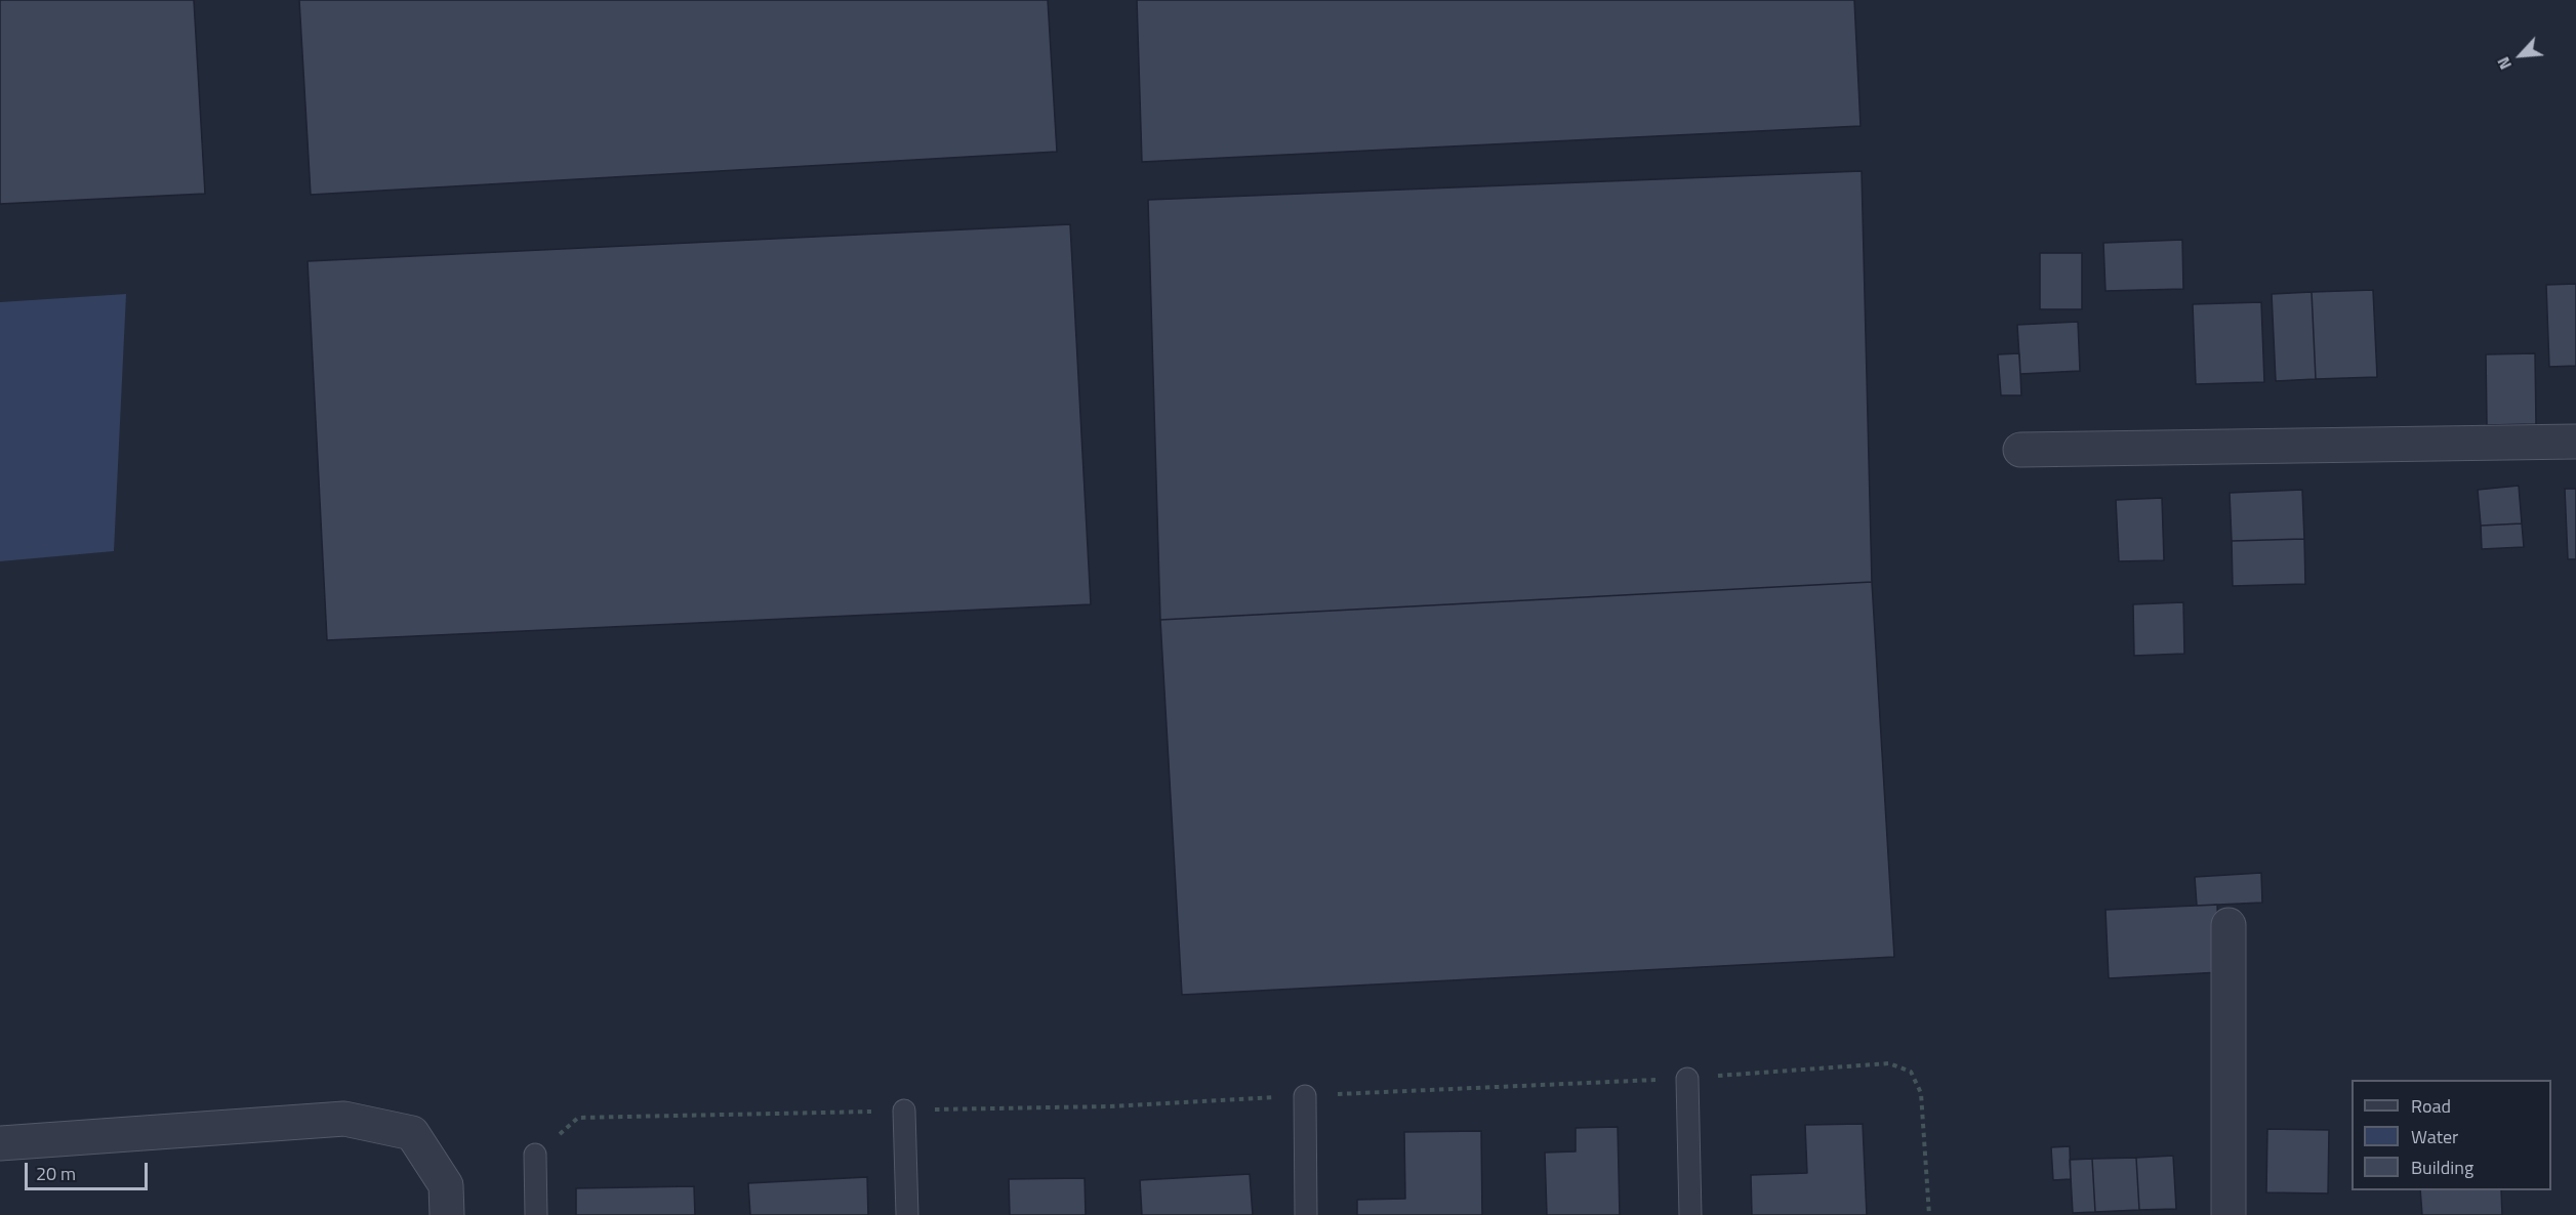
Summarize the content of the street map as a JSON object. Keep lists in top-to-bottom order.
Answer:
{
  "legend": ["Road", "Water", "Building"],
  "scale_bar": "20 m",
  "north": "bottom left"
}
